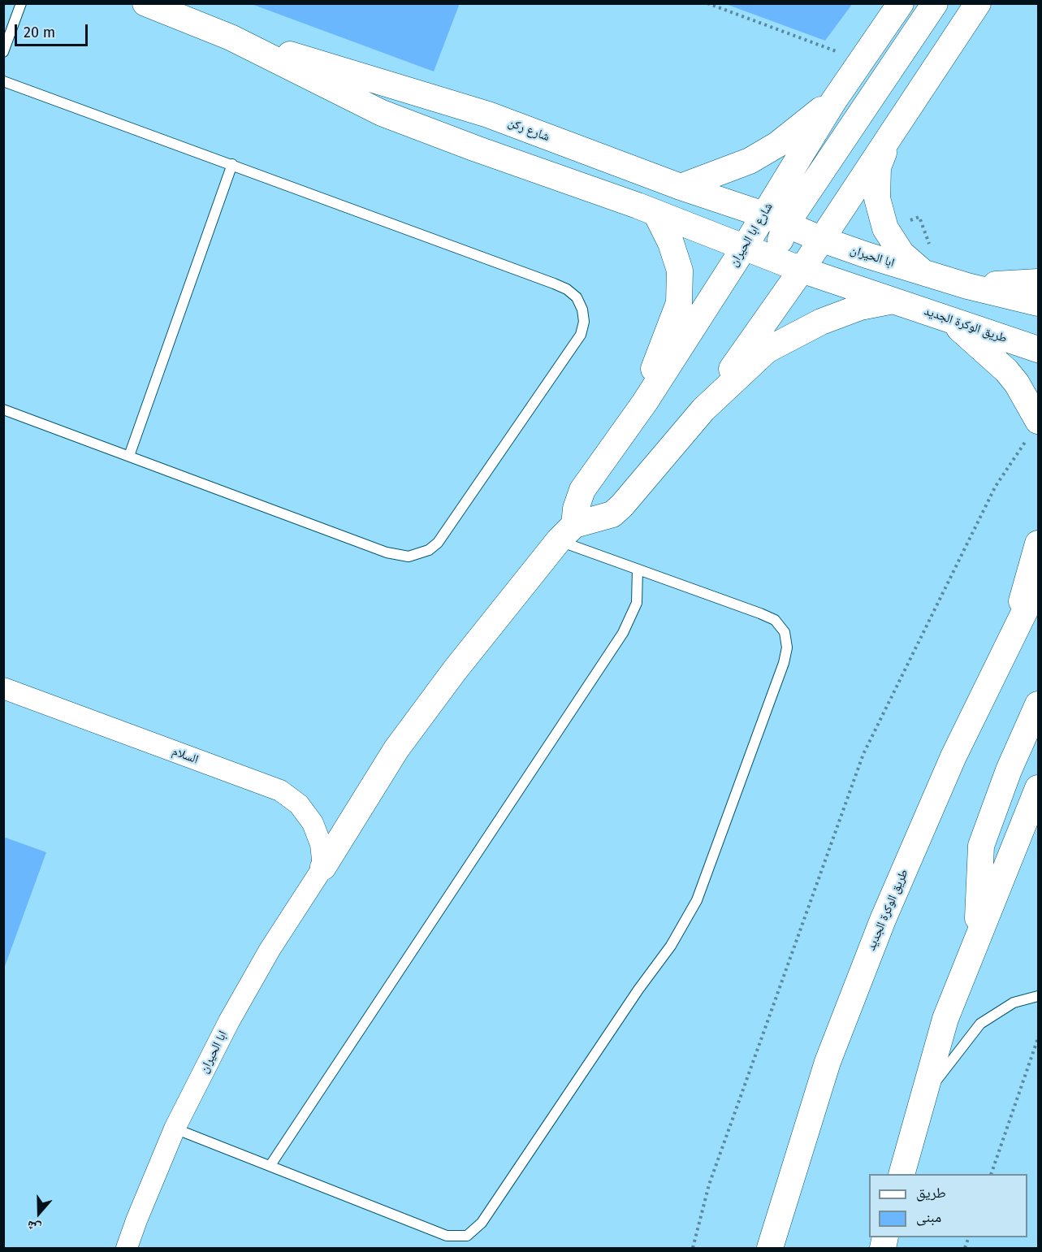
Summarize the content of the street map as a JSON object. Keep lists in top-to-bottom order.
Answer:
{
  "streets": {
    "street": [
      "شارع ركن",
      "شارع ابا الحيران",
      "ابا الحيران",
      "طريق الوكرة الجديد",
      "السلام"
    ]
  },
  "crossings": [
    ["شارع ركن", "شارع ابا الحيران"],
    ["شارع ركن", "ابا الحيران"],
    ["ابا الحيران", "السلام"]
  ],
  "legend": ["طريق", "مبنى"],
  "scale_bar": "20 m",
  "north": "bottom"
}
